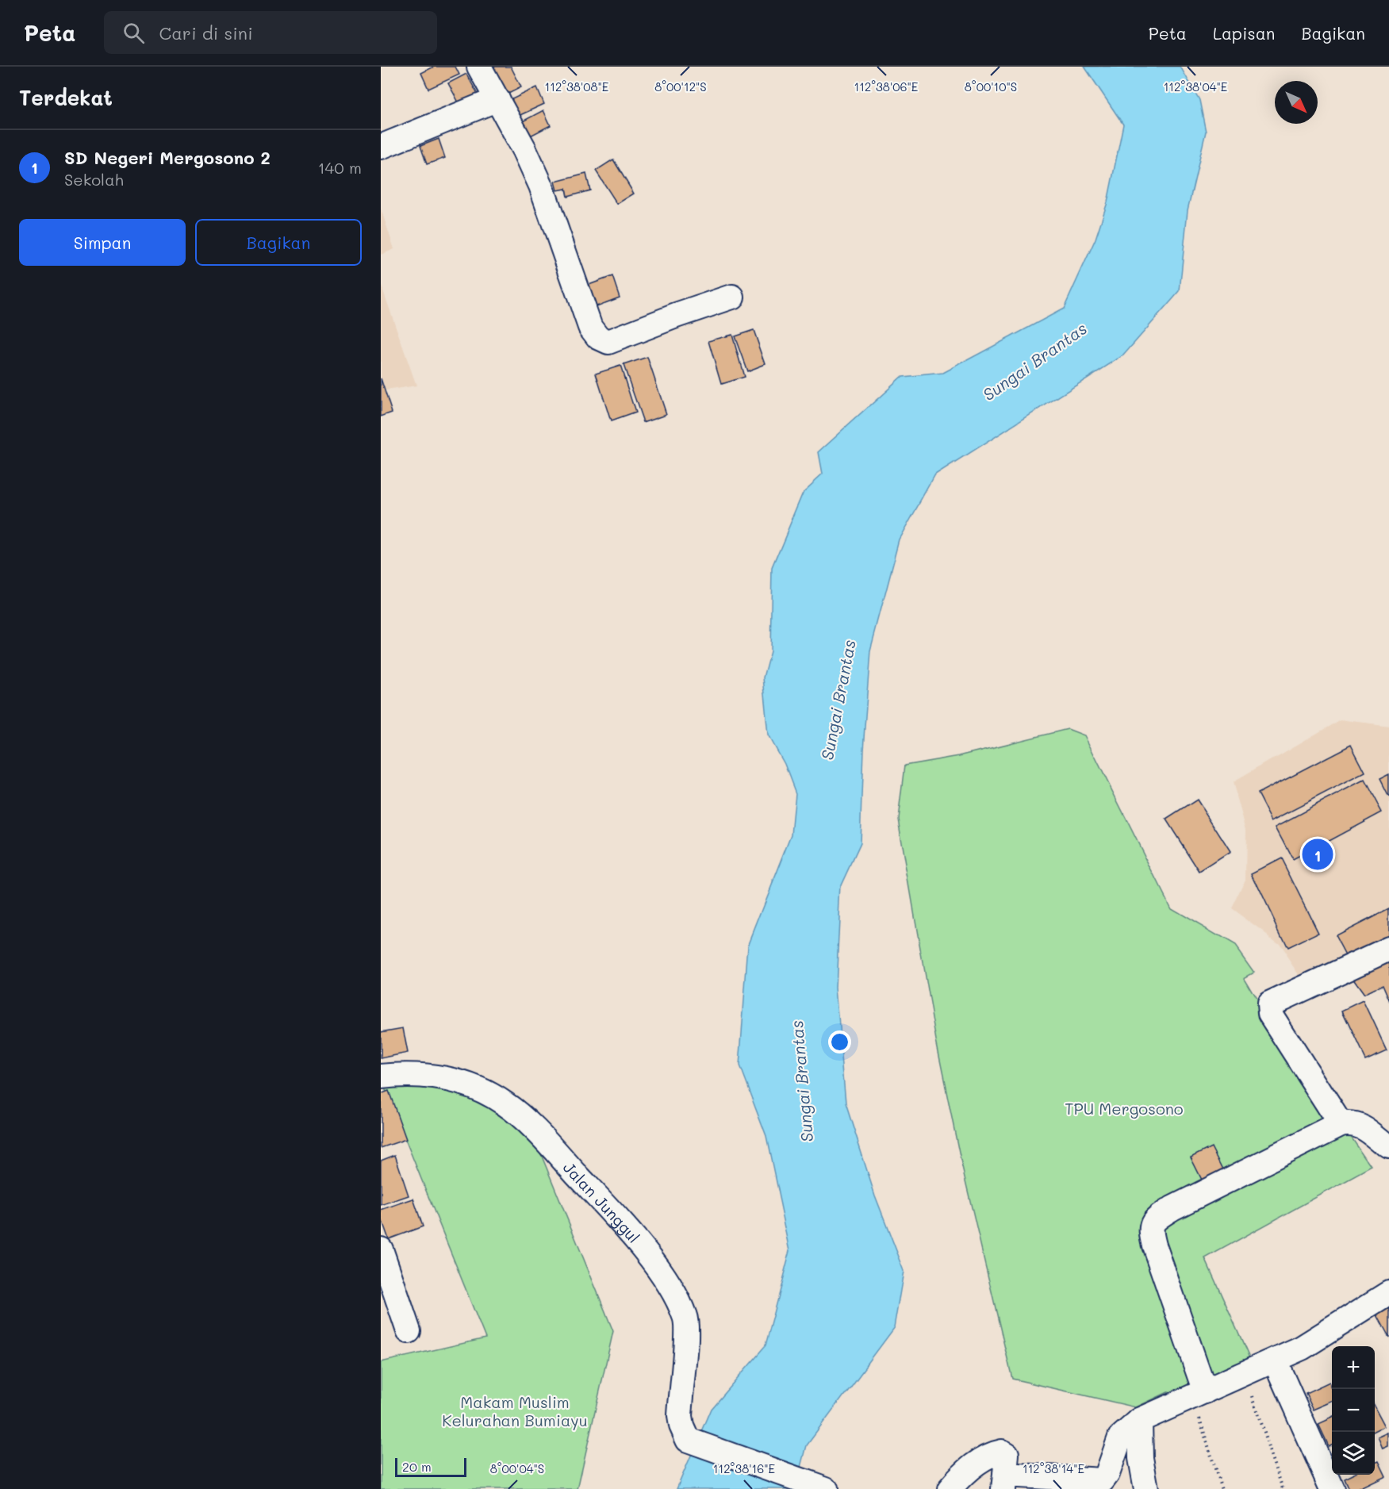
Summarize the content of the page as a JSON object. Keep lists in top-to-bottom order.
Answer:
{
  "streets": {
    "street": ["Jalan Junggul"]
  },
  "water": ["Sungai Brantas"],
  "parks": ["TPU Mergosono", "Makam Muslim Kelurahan Bumiayu"],
  "scale_bar": "20 m",
  "north": "bottom right",
  "page": {
    "header": "Peta",
    "search": "Cari di sini",
    "nav": ["Peta", "Lapisan", "Bagikan"],
    "heading": "Terdekat",
    "list": [
      {
        "mark": "1",
        "name": "SD Negeri Mergosono 2",
        "note": "Sekolah",
        "value": "140 m"
      }
    ],
    "buttons": ["Simpan", "Bagikan"],
    "pins": "1",
    "map_buttons": ["+", "−"],
    "scale": "20 m"
  },
  "coordinates": [
    "112°38'08\"E",
    "8°00'12\"S",
    "112°38'06\"E",
    "8°00'10\"S",
    "112°38'04\"E",
    "8°00'04\"S",
    "112°38'16\"E",
    "112°38'14\"E"
  ]
}
